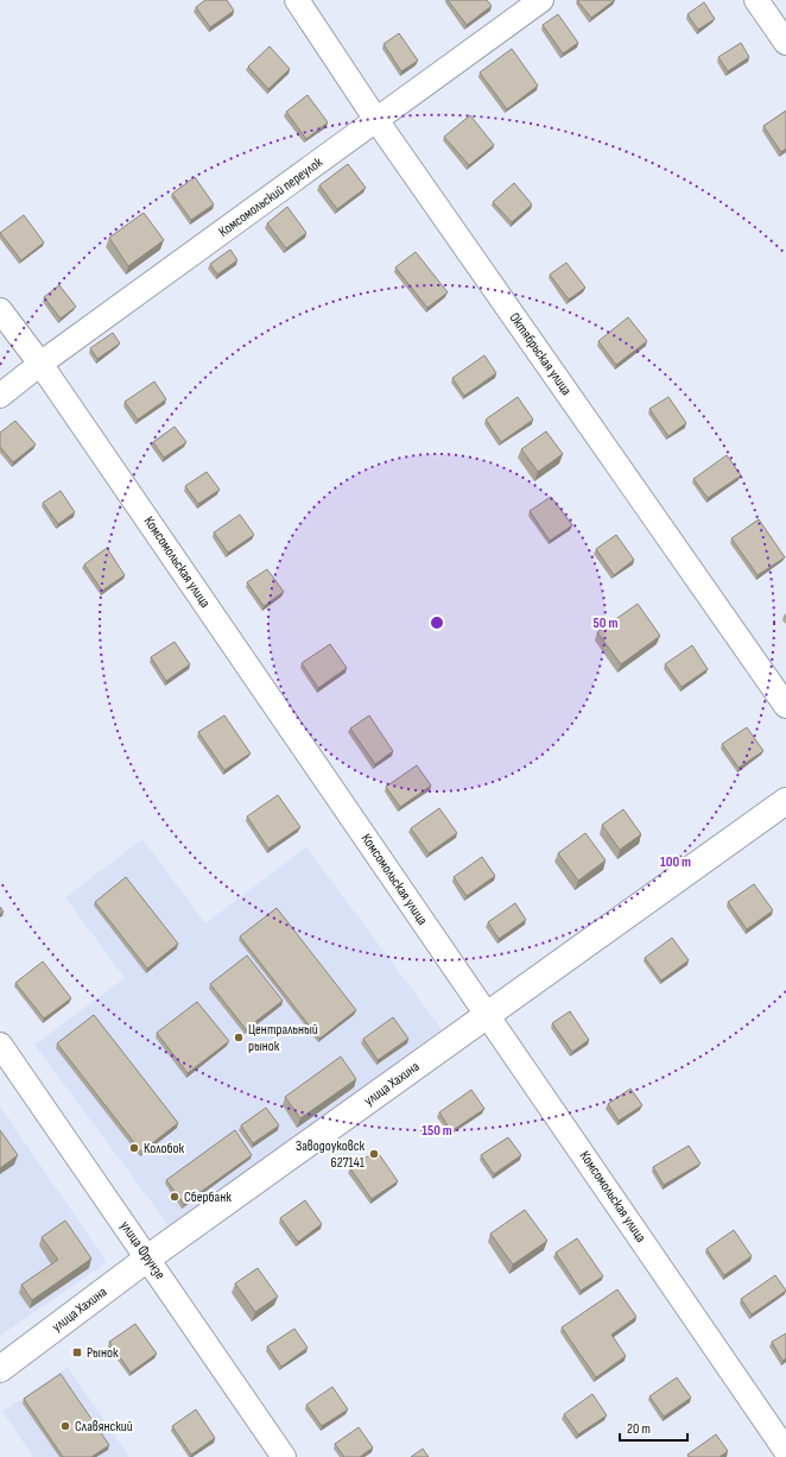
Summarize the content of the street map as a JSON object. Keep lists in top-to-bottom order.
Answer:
{
  "streets": {
    "street": [
      "Комсомольский переулок",
      "Октябрьская улица",
      "Комсомольская улица",
      "улица Хахина",
      "улица Фрунзе"
    ]
  },
  "crossings": [
    ["Комсомольский переулок", "Октябрьская улица"],
    ["Комсомольский переулок", "Комсомольская улица"],
    ["Комсомольская улица", "улица Хахина"],
    ["улица Хахина", "улица Фрунзе"]
  ],
  "places": {
    "other": [
      "Центральный рынок",
      "Колобок",
      "Заводоуковск 627141",
      "Сбербанк",
      "Славянский"
    ],
    "transit": ["Рынок"]
  },
  "scale_bar": "20 m",
  "rings": ["50 m", "100 m", "150 m"]
}
